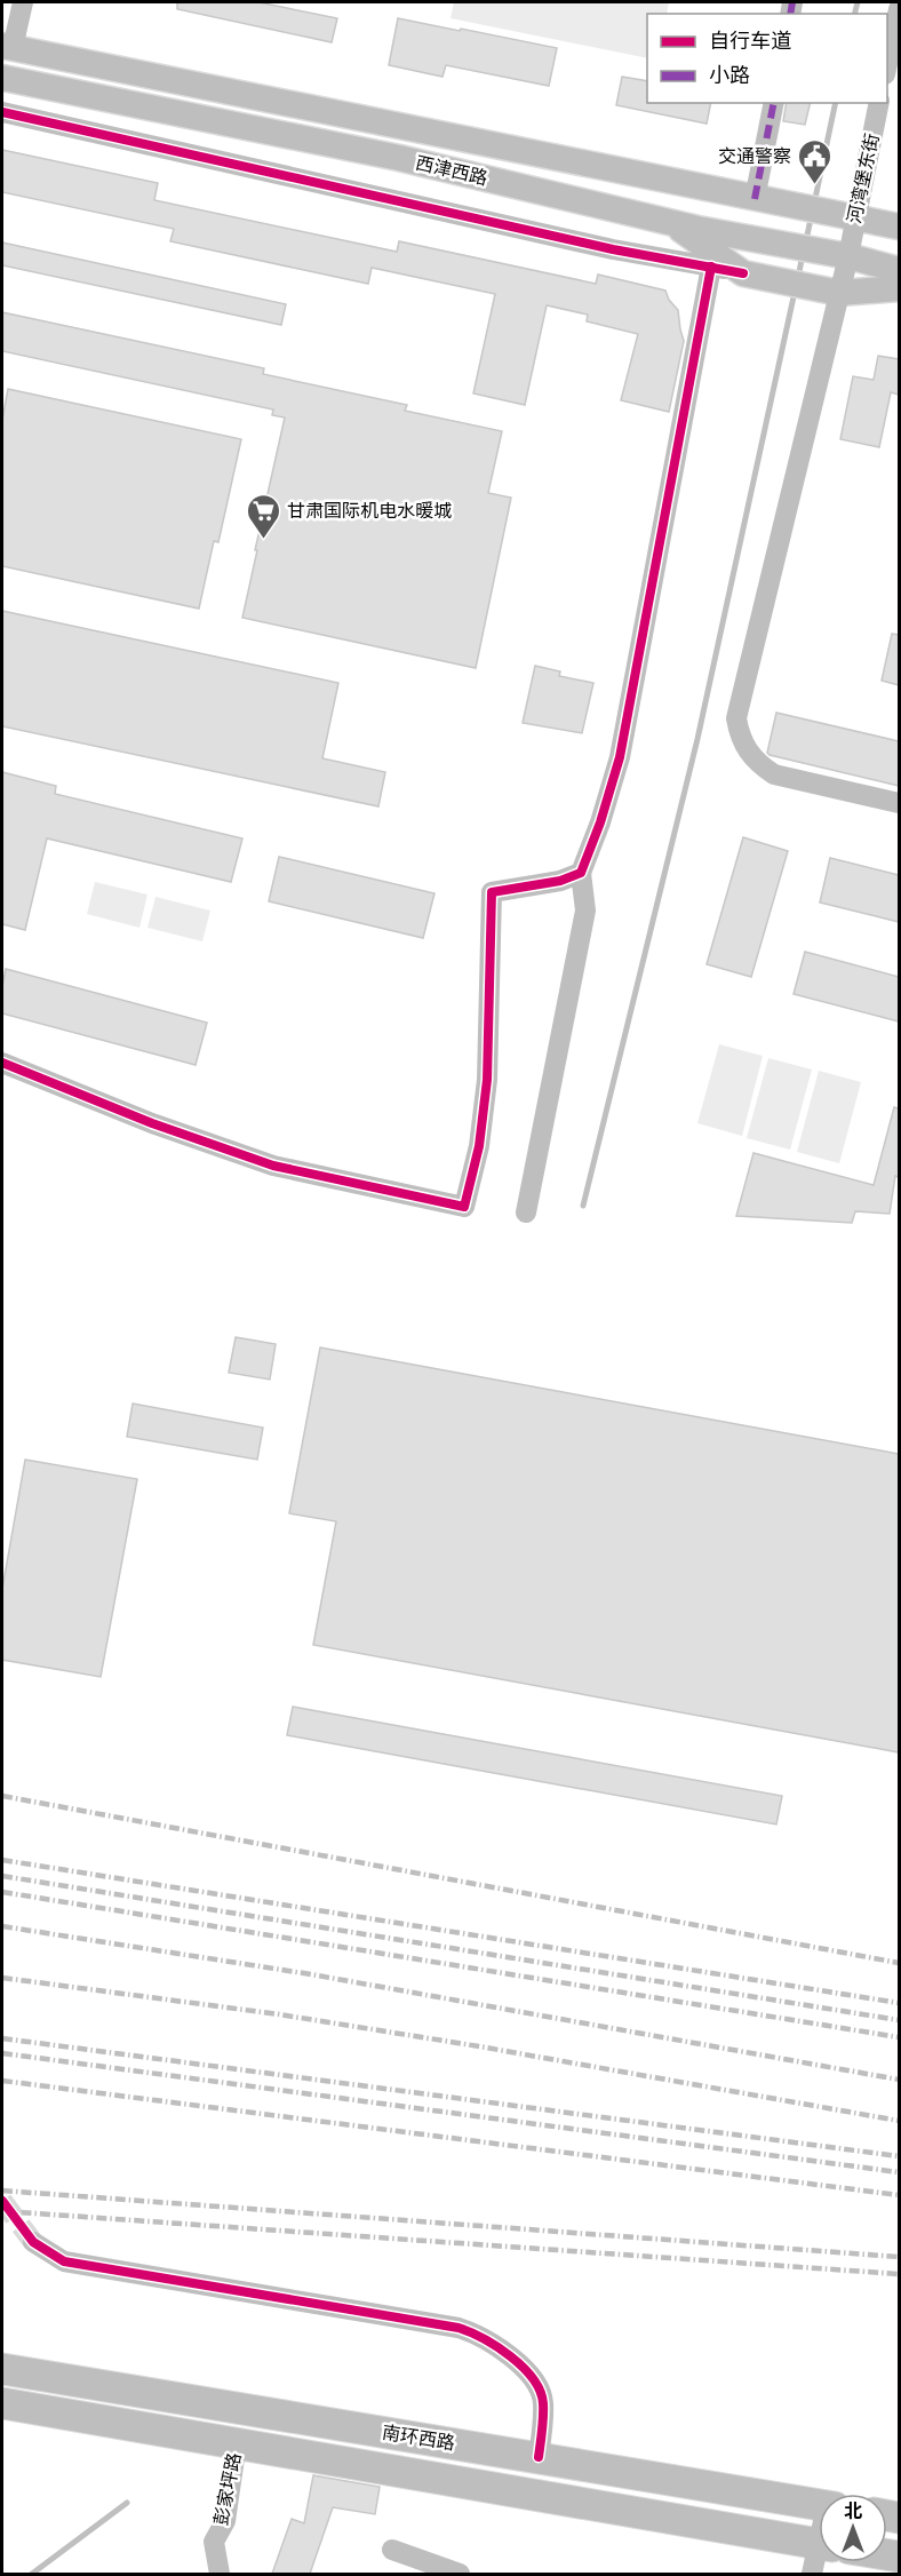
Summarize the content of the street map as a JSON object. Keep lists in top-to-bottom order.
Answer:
{
  "streets": {
    "highway": ["南环西路"],
    "main road": ["西津西路"],
    "street": ["河湾堡东街", "彭家坪路"]
  },
  "crossings": [
    ["西津西路", "河湾堡东街"],
    ["南环西路", "彭家坪路"]
  ],
  "places": {
    "public building": ["交通警察"],
    "supermarket": ["甘肃国际机电水暖城"]
  },
  "legend": ["自行车道", "小路"],
  "north": "top"
}
